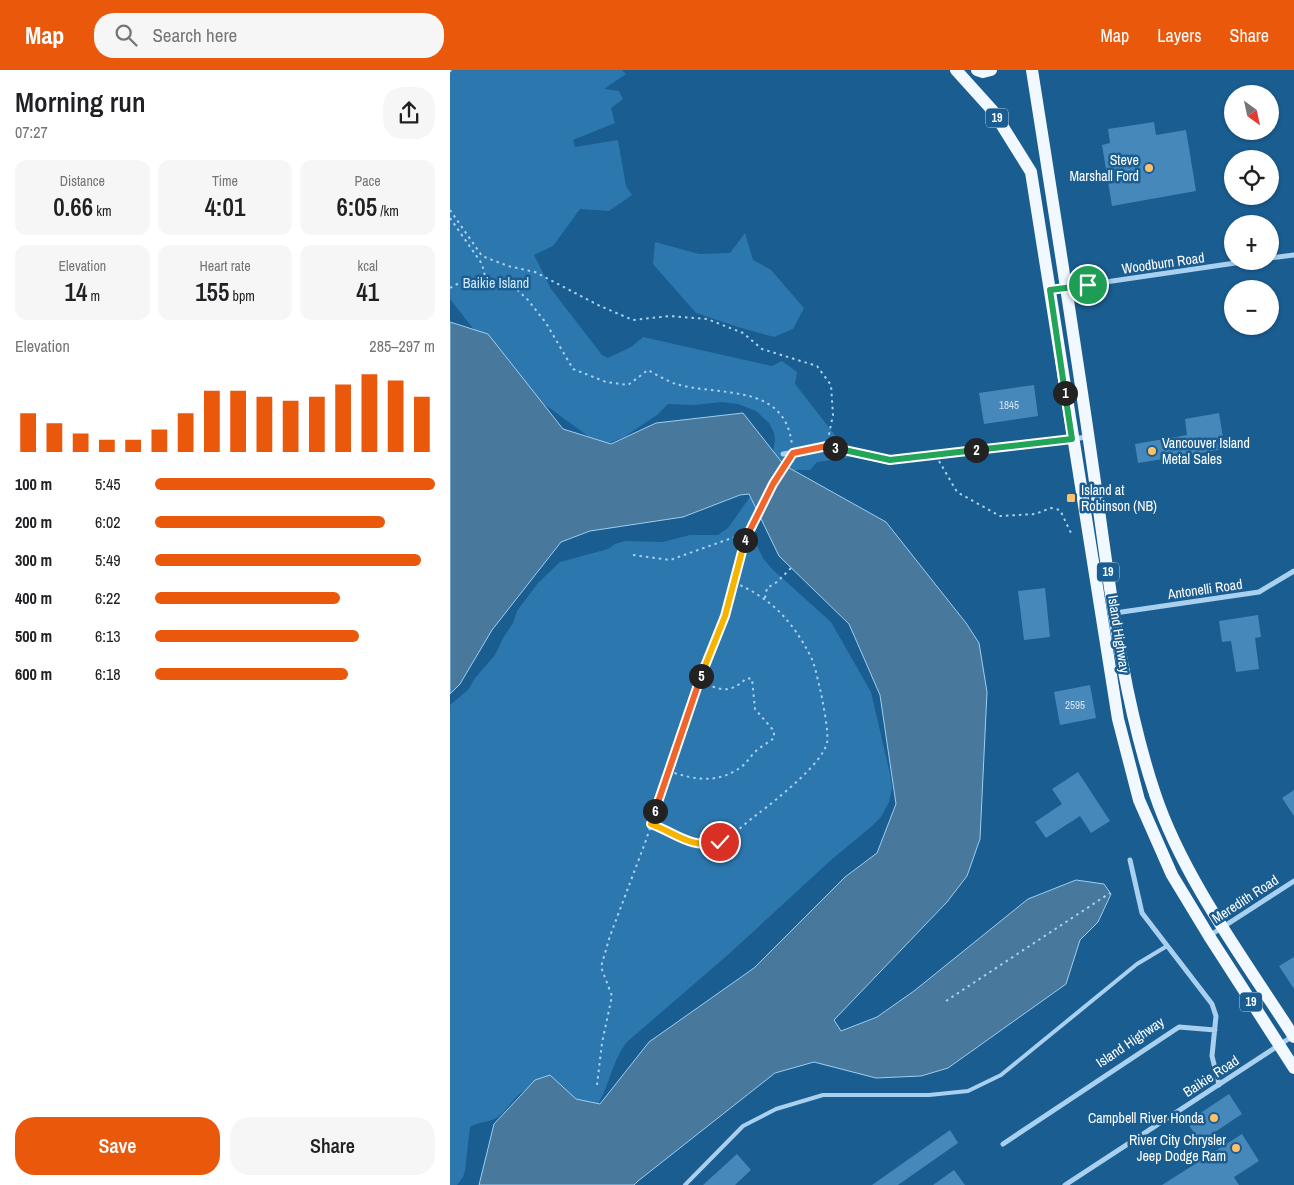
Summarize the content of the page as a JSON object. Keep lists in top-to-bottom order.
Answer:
{
  "streets": {
    "main road": ["19", "Island Highway"],
    "street": [
      "Woodburn Road",
      "Antonelli Road",
      "Meredith Road",
      "Baikie Road"
    ]
  },
  "crossings": [
    ["Woodburn Road", "Island Highway"],
    ["Antonelli Road", "Island Highway"],
    ["Island Highway", "Meredith Road"],
    ["Island Highway", "Baikie Road"]
  ],
  "parks": ["Baikie Island"],
  "places": {
    "other": [
      "Steve Marshall Ford",
      "Vancouver Island Metal Sales",
      "Campbell River Honda",
      "River City Chrysler Jeep Dodge Ram"
    ],
    "transit": ["Island at Robinson (NB)"]
  },
  "house_numbers": ["1845", "2595"],
  "north": "bottom right",
  "page": {
    "header": "Map",
    "search": "Search here",
    "nav": ["Map", "Layers", "Share"],
    "heading": ["Morning run", "07:27"],
    "map_buttons": ["+", "−"],
    "stats": [
      ["Distance", "0.66 km"],
      ["Time", "4:01"],
      ["Pace", "6:05 /km"],
      ["Elevation", "14 m"],
      ["Heart rate", "155 bpm"],
      ["kcal", "41"]
    ],
    "chart": ["Elevation", "285–297 m"],
    "pins": [
      "1",
      "3",
      "2",
      "4",
      "5",
      "6"
    ],
    "list": [
      {
        "name": "100 m",
        "note": "5:45"
      },
      {
        "name": "200 m",
        "note": "6:02"
      },
      {
        "name": "300 m",
        "note": "5:49"
      },
      {
        "name": "400 m",
        "note": "6:22"
      },
      {
        "name": "500 m",
        "note": "6:13"
      },
      {
        "name": "600 m",
        "note": "6:18"
      }
    ],
    "buttons": ["Save", "Share"]
  }
}
